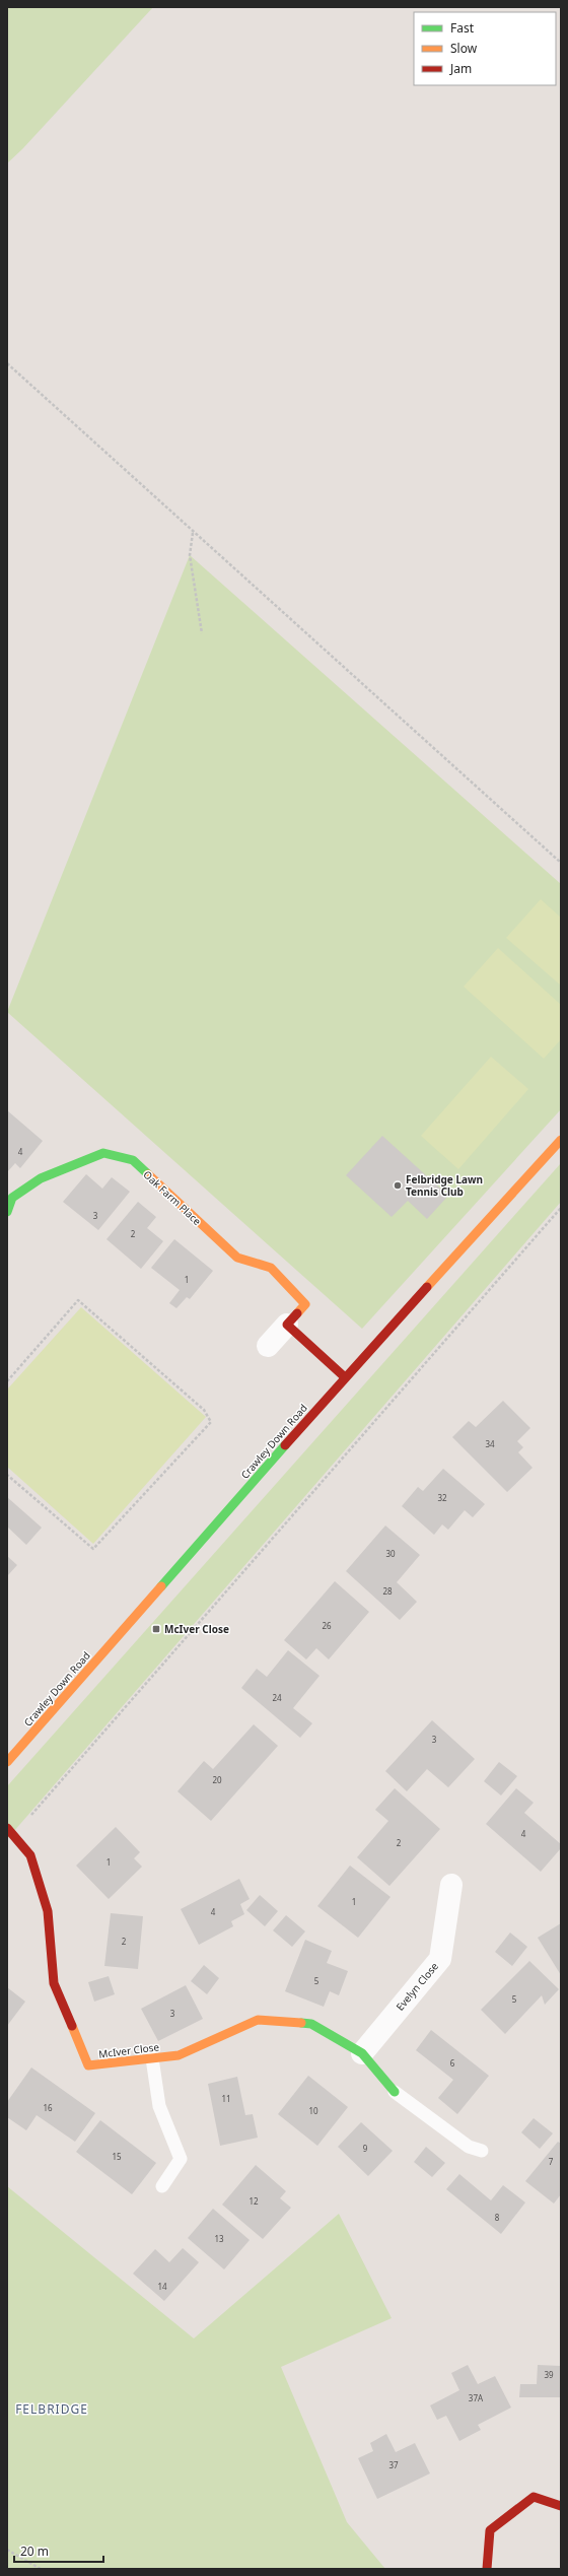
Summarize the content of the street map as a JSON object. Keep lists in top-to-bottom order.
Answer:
{
  "streets": {
    "street": [
      "Oak Farm Place",
      "Crawley Down Road",
      "Evelyn Close",
      "McIver Close"
    ]
  },
  "crossings": [
    ["Evelyn Close", "McIver Close"]
  ],
  "districts": ["FELBRIDGE"],
  "places": {
    "other": ["Felbridge Lawn Tennis Club"],
    "transit": ["McIver Close"]
  },
  "house_numbers": [
    "4",
    "3",
    "2",
    "1",
    "34",
    "32",
    "30",
    "28",
    "26",
    "24",
    "3",
    "20",
    "4",
    "2",
    "1",
    "1",
    "4",
    "2",
    "5",
    "5",
    "3",
    "6",
    "11",
    "16",
    "10",
    "9",
    "15",
    "7",
    "12",
    "8",
    "13",
    "14",
    "39",
    "37A",
    "37"
  ],
  "legend": ["Fast", "Slow", "Jam"],
  "scale_bar": "20 m"
}
